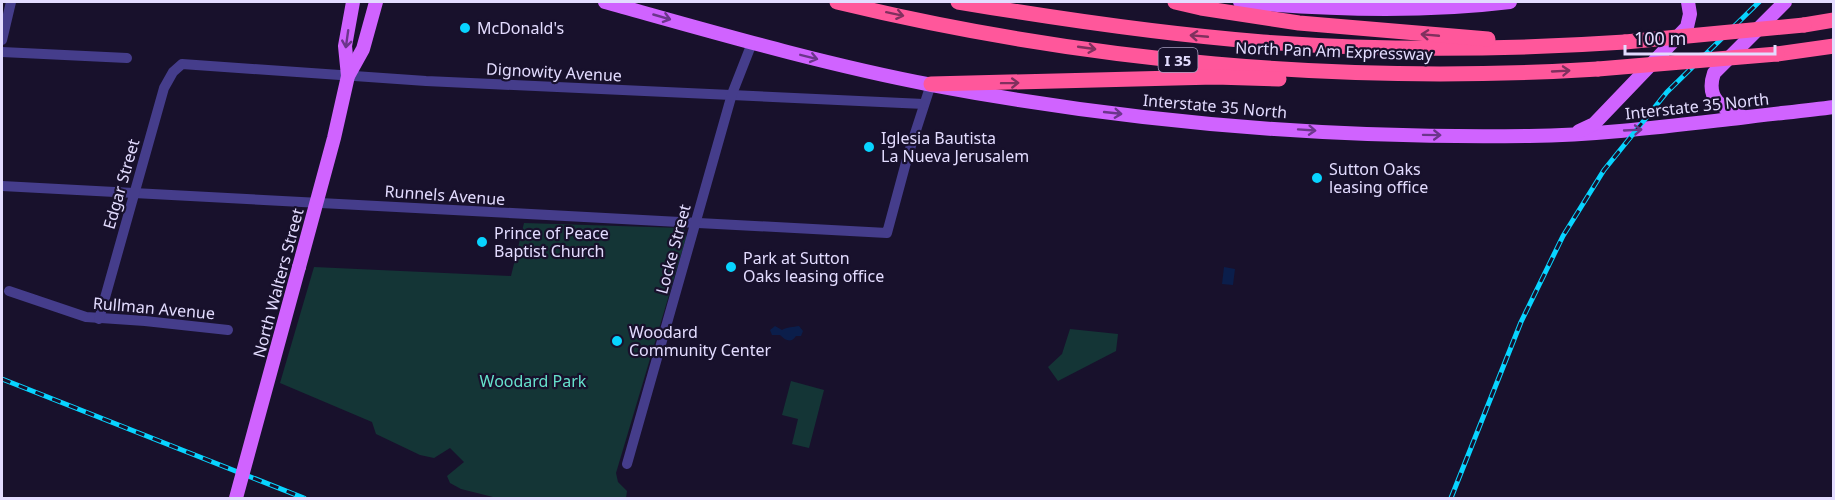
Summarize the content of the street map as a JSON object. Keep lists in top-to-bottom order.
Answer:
{
  "streets": {
    "highway": ["North Pan Am Expressway", "I 35"],
    "main road": ["Interstate 35 North", "North Walters Street"],
    "street": [
      "Dignowity Avenue",
      "Edgar Street",
      "Runnels Avenue",
      "Locke Street",
      "Rullman Avenue"
    ]
  },
  "crossings": [
    ["Dignowity Avenue", "Edgar Street"],
    ["Dignowity Avenue", "Runnels Avenue"],
    ["Dignowity Avenue", "Locke Street"],
    ["Dignowity Avenue", "North Walters Street"],
    ["Interstate 35 North", "Locke Street"],
    ["Edgar Street", "Runnels Avenue"],
    ["Edgar Street", "Rullman Avenue"],
    ["Runnels Avenue", "Locke Street"],
    ["Runnels Avenue", "North Walters Street"]
  ],
  "one_way": ["Interstate 35 North"],
  "parks": ["Woodard Park"],
  "places": [
    "McDonald's",
    "Iglesia Bautista La Nueva Jerusalem",
    "Sutton Oaks leasing office",
    "Prince of Peace Baptist Church",
    "Park at Sutton Oaks leasing office",
    "Woodard Community Center"
  ],
  "scale_bar": "100 m"
}
